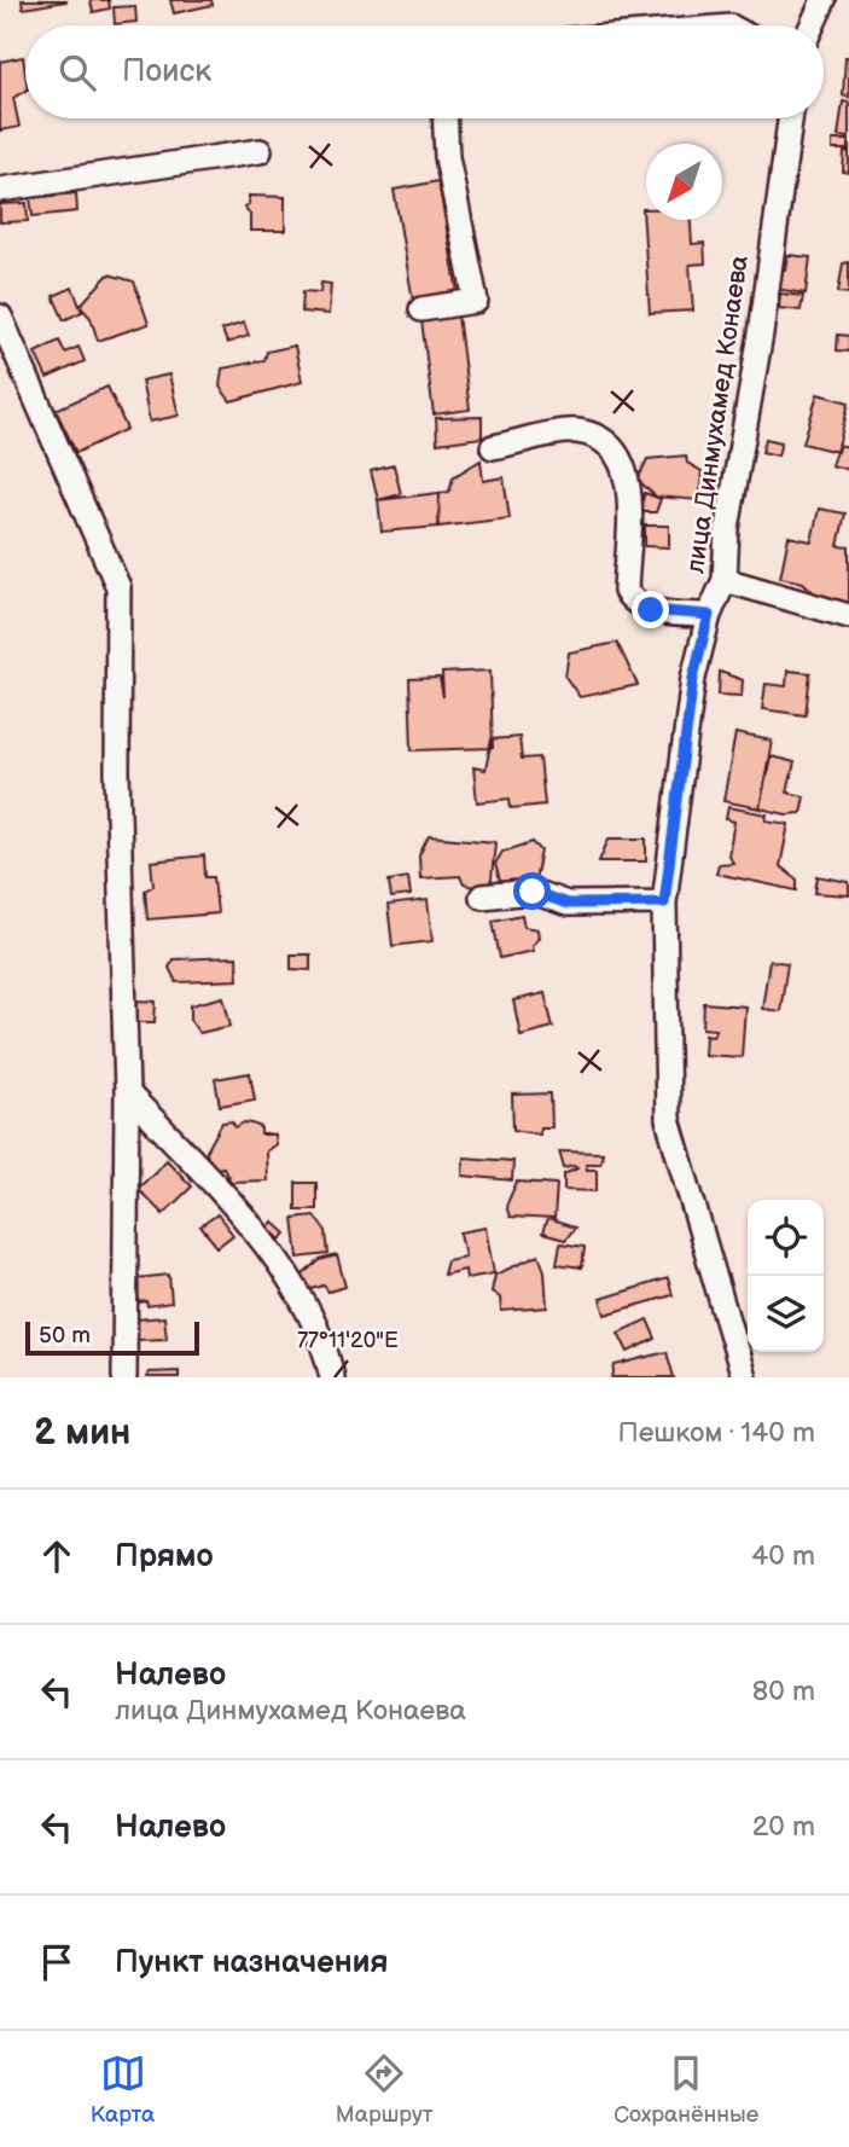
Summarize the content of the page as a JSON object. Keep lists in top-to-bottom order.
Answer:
{
  "streets": {
    "street": ["лица Динмухамед Конаева"]
  },
  "scale_bar": "50 m",
  "north": "bottom left",
  "page": {
    "search": "Поиск",
    "scale": "50 m",
    "heading": ["2 мин", "Пешком · 140 m"],
    "list": [
      ["Прямо", "40 m"],
      ["Налево", "лица Динмухамед Конаева", "80 m"],
      ["Налево", "20 m"],
      "Пункт назначения"
    ],
    "nav": ["Карта", "Маршрут", "Сохранённые"]
  },
  "coordinates": ["77°11'20\"E"]
}
